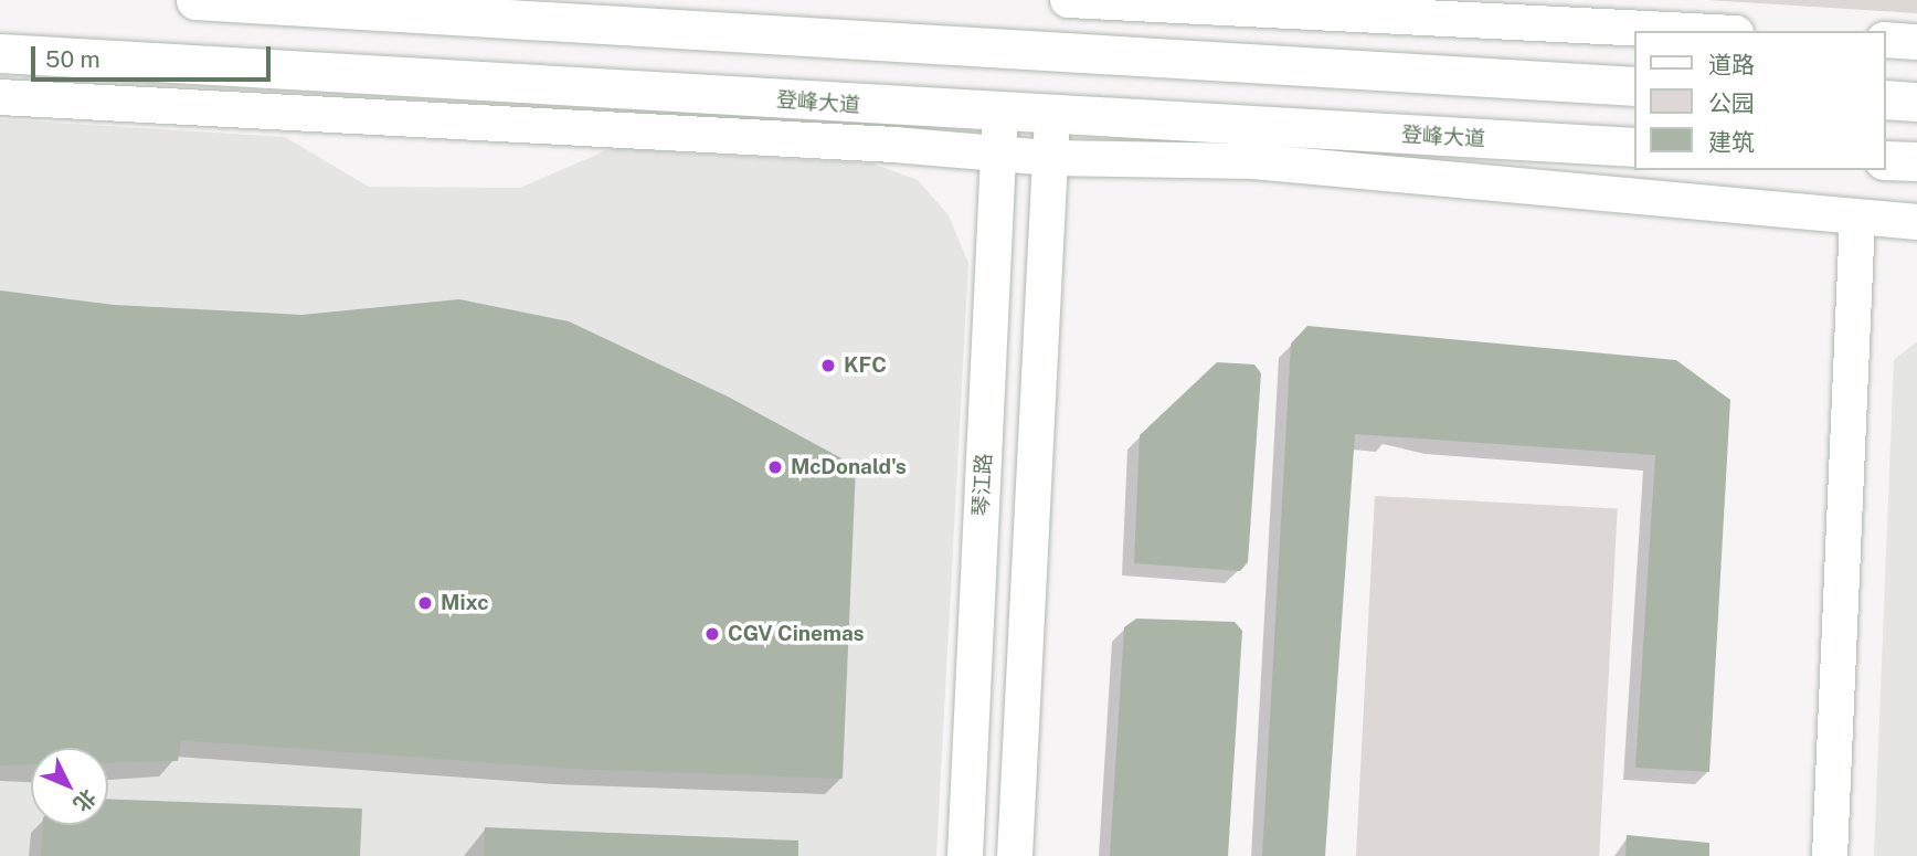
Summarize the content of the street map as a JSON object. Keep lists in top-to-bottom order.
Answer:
{
  "streets": {
    "main road": ["登峰大道"],
    "street": ["琴江路"]
  },
  "crossings": [
    ["登峰大道", "琴江路"]
  ],
  "places": [
    "KFC",
    "McDonald's",
    "Mixc",
    "CGV Cinemas"
  ],
  "legend": ["道路", "公园", "建筑"],
  "scale_bar": "50 m",
  "north": "bottom right"
}
